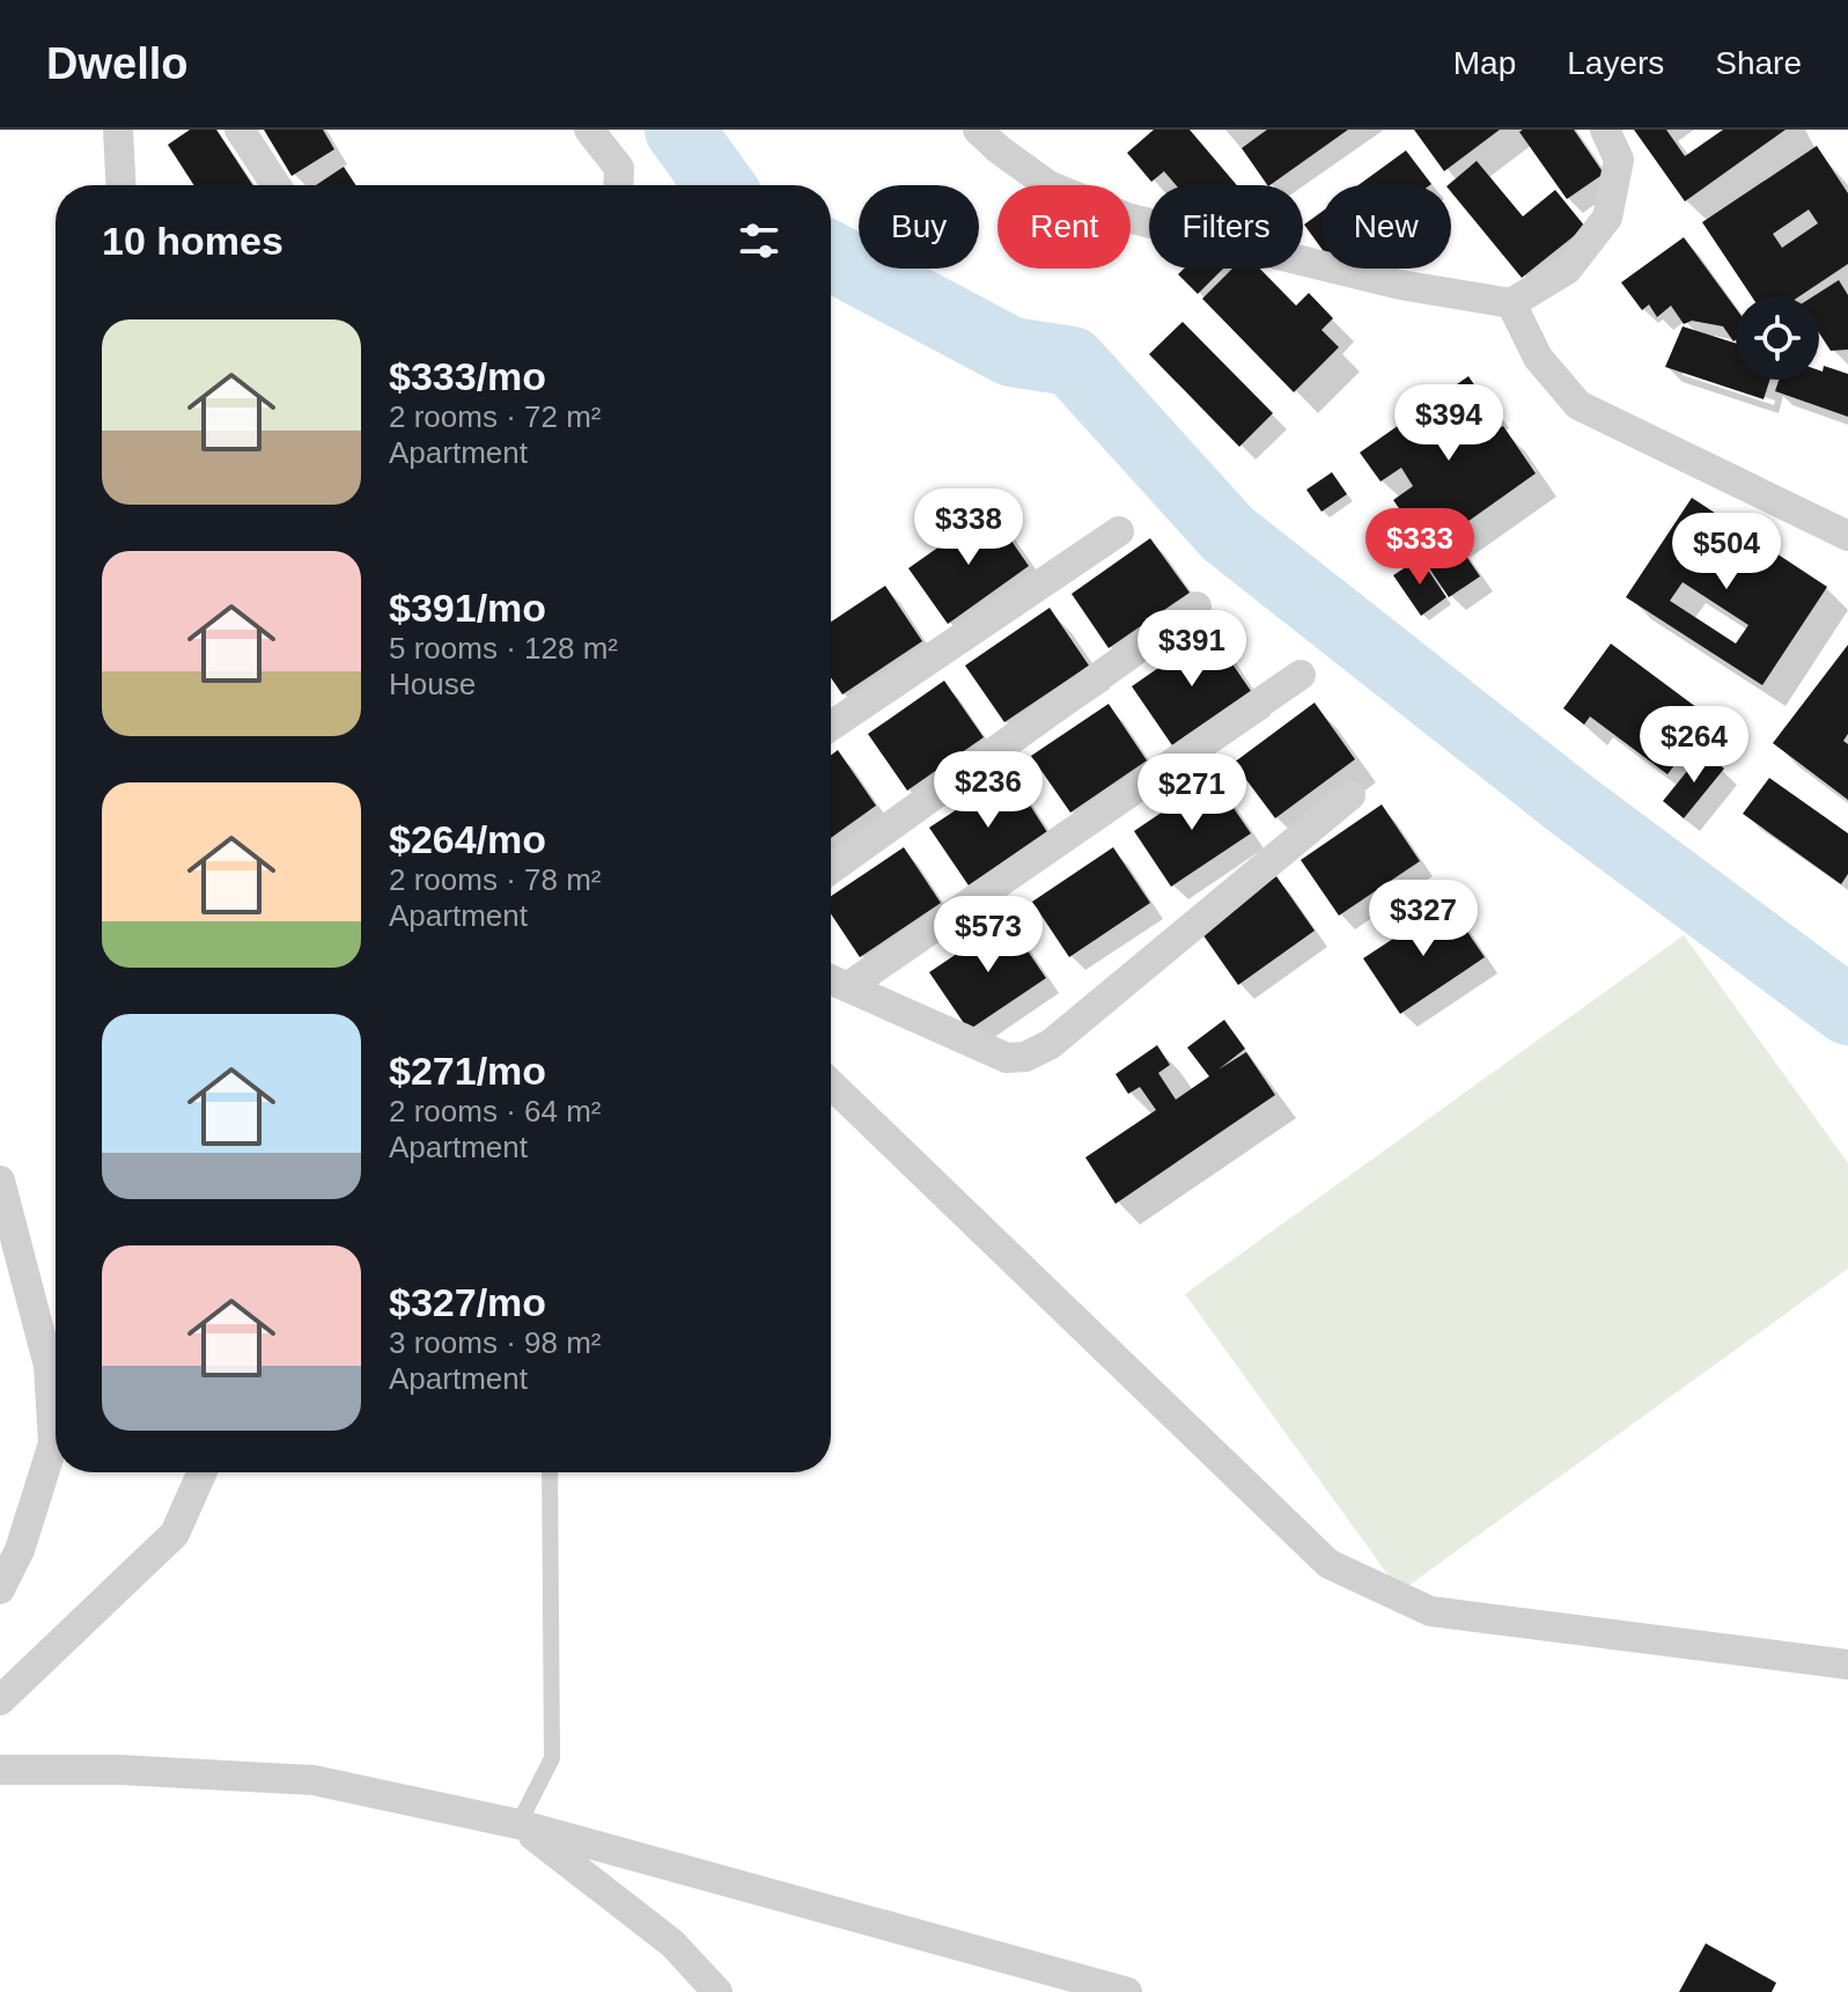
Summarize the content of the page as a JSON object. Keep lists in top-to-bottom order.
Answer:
{
  "page": {
    "header": "Dwello",
    "nav": ["Map", "Layers", "Share"],
    "chip": [
      "Buy",
      "Rent",
      "Filters",
      "New"
    ],
    "heading": "10 homes",
    "list": [
      {
        "name": "$333/mo",
        "note": "2 rooms · 72 m² · Apartment"
      },
      {
        "name": "$391/mo",
        "note": "5 rooms · 128 m² · House"
      },
      {
        "name": "$264/mo",
        "note": "2 rooms · 78 m² · Apartment"
      },
      {
        "name": "$271/mo",
        "note": "2 rooms · 64 m² · Apartment"
      },
      {
        "name": "$327/mo",
        "note": "3 rooms · 98 m² · Apartment"
      }
    ],
    "price": [
      "$394",
      "$338",
      "$333",
      "$504",
      "$391",
      "$264",
      "$236",
      "$271",
      "$327",
      "$573"
    ]
  }
}
